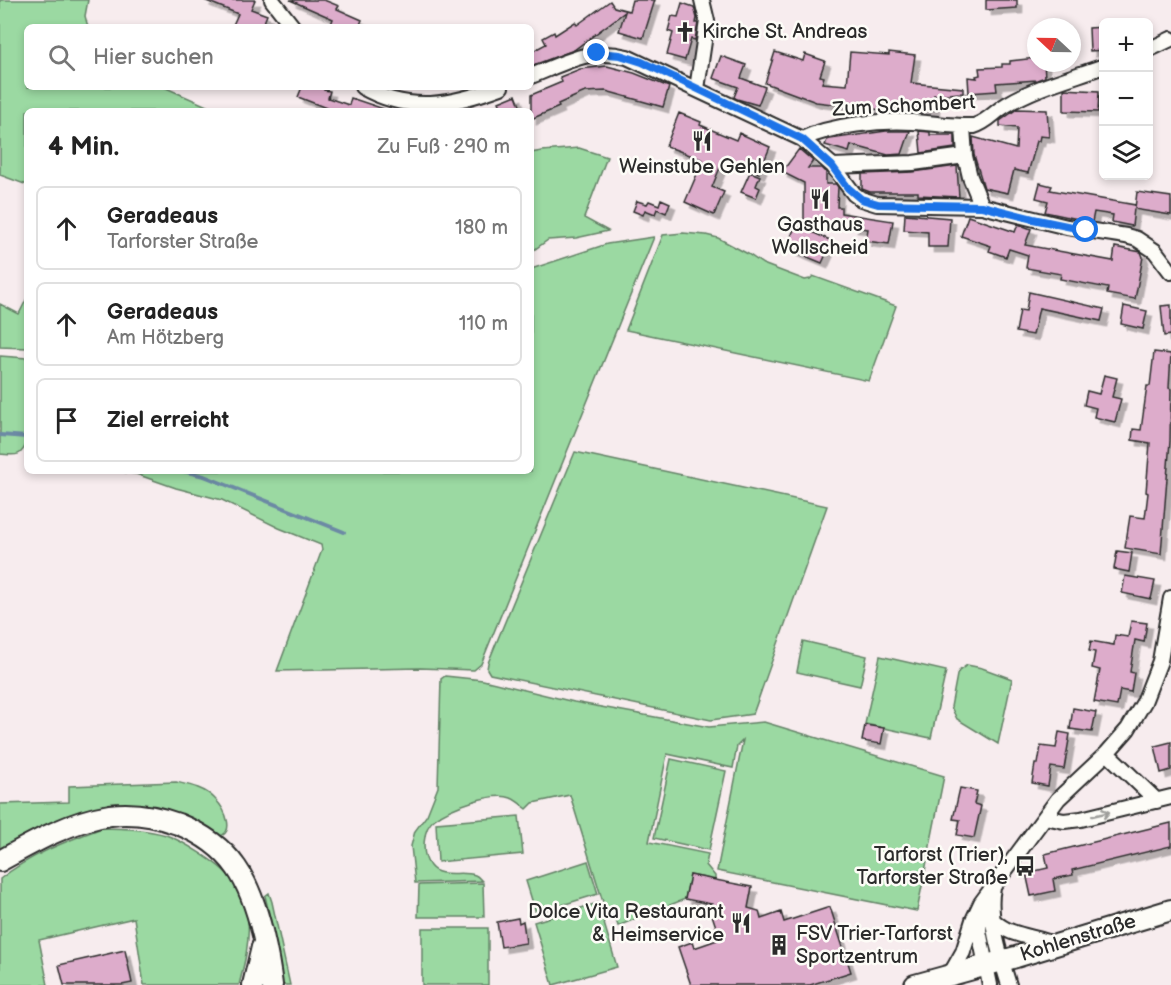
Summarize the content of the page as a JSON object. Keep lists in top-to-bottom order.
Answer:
{
  "streets": {
    "main road": ["Kohlenstraße"],
    "street": ["Zum Schombert"]
  },
  "places": {
    "church": ["Kirche St. Andreas"],
    "restaurant": ["Weinstube Gehlen", "Gasthaus Wollscheid", "Dolce Vita Restaurant & Heimservice"],
    "bus stop": ["Tarforst (Trier), Tarforster Straße"],
    "building": ["FSV Trier-Tarforst Sportzentrum"]
  },
  "north": "left",
  "page": {
    "map_buttons": ["+", "−"],
    "search": "Hier suchen",
    "heading": ["4 Min.", "Zu Fuß · 290 m"],
    "list": [
      ["Geradeaus", "Tarforster Straße", "180 m"],
      ["Geradeaus", "Am Hötzberg", "110 m"],
      "Ziel erreicht"
    ]
  }
}
